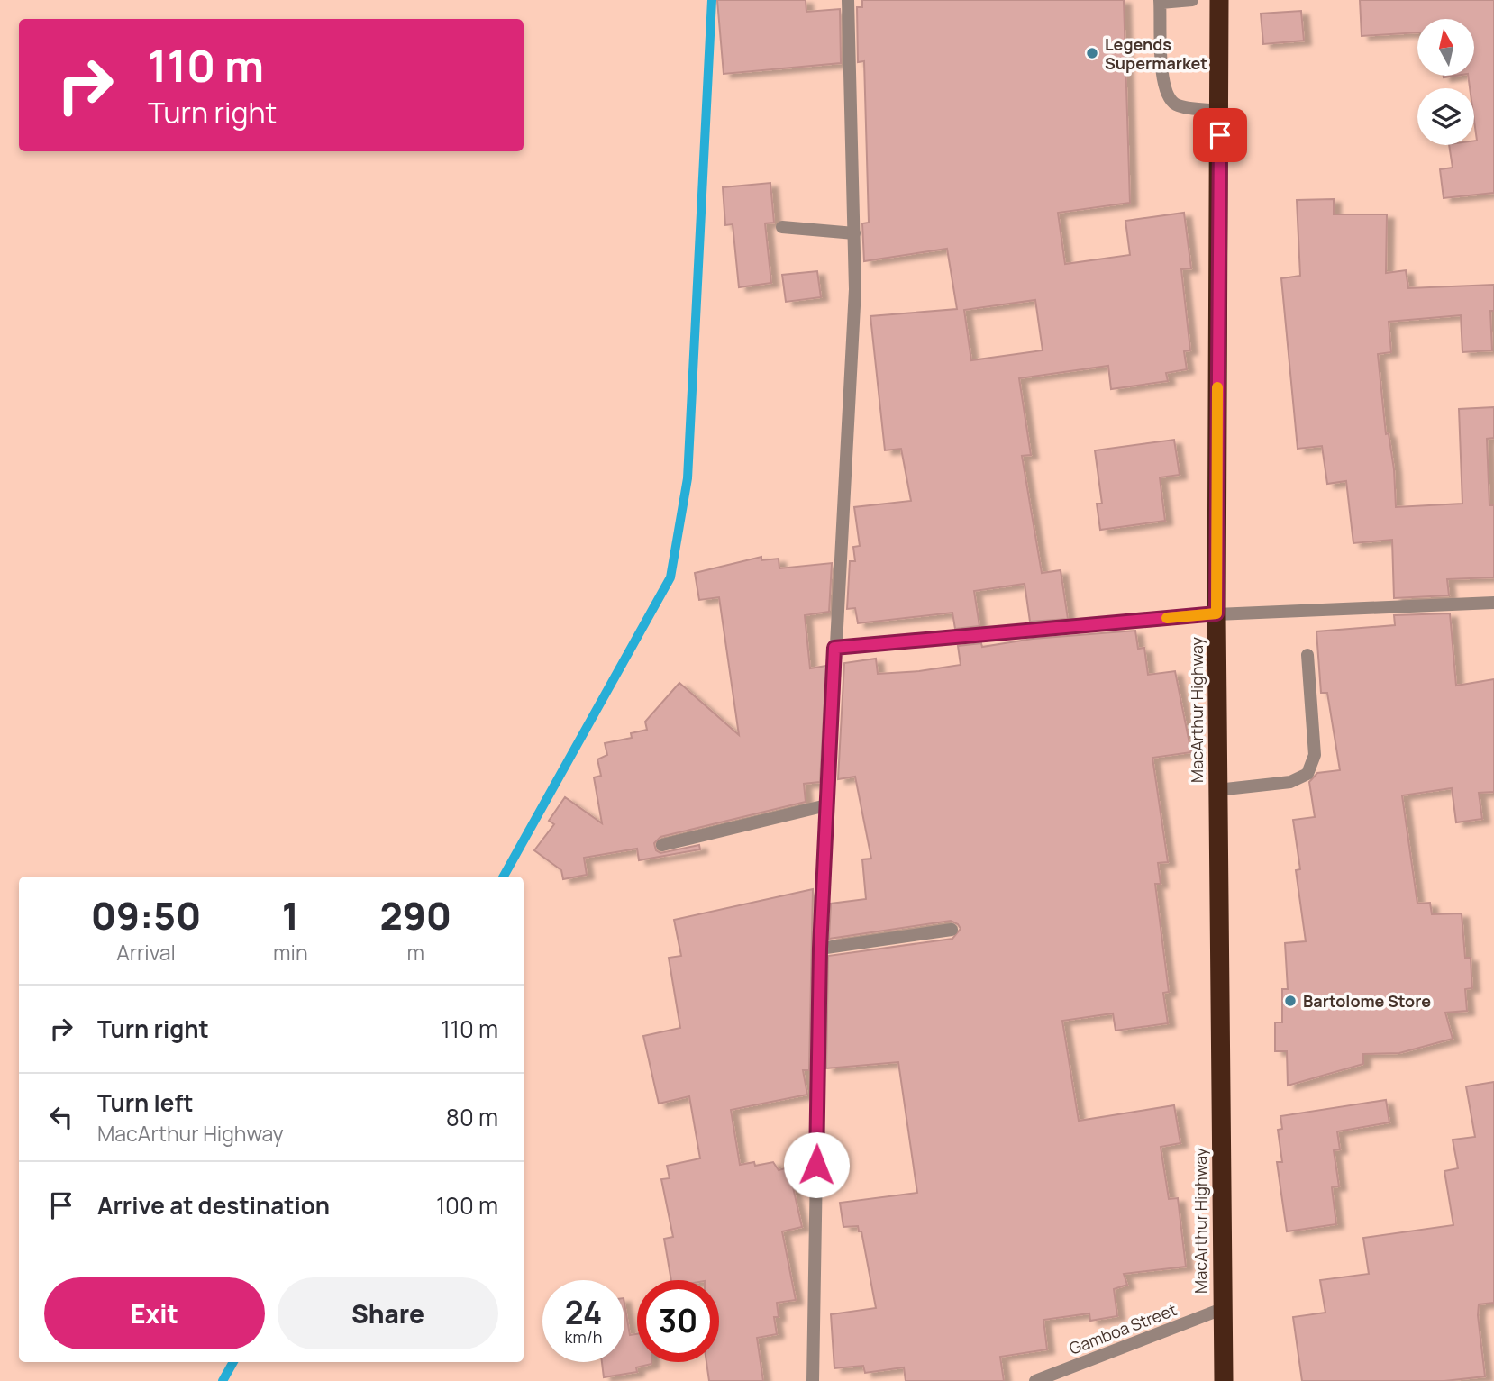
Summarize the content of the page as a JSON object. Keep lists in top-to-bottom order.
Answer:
{
  "streets": {
    "highway": ["MacArthur Highway"],
    "street": ["Gamboa Street"]
  },
  "crossings": [
    ["MacArthur Highway", "Gamboa Street"]
  ],
  "places": ["Legends Supermarket", "Bartolome Store"],
  "north": "top",
  "page": {
    "turn": ["110 m", "Turn right"],
    "eta": [
      "09:50",
      "Arrival",
      "1",
      "min",
      "290",
      "m"
    ],
    "list": [
      {
        "name": "Turn right",
        "value": "110 m"
      },
      {
        "name": "Turn left",
        "note": "MacArthur Highway",
        "value": "80 m"
      },
      {
        "name": "Arrive at destination",
        "value": "100 m"
      }
    ],
    "buttons": ["Exit", "Share"],
    "speed": "24 km/h",
    "limit": "30"
  }
}
